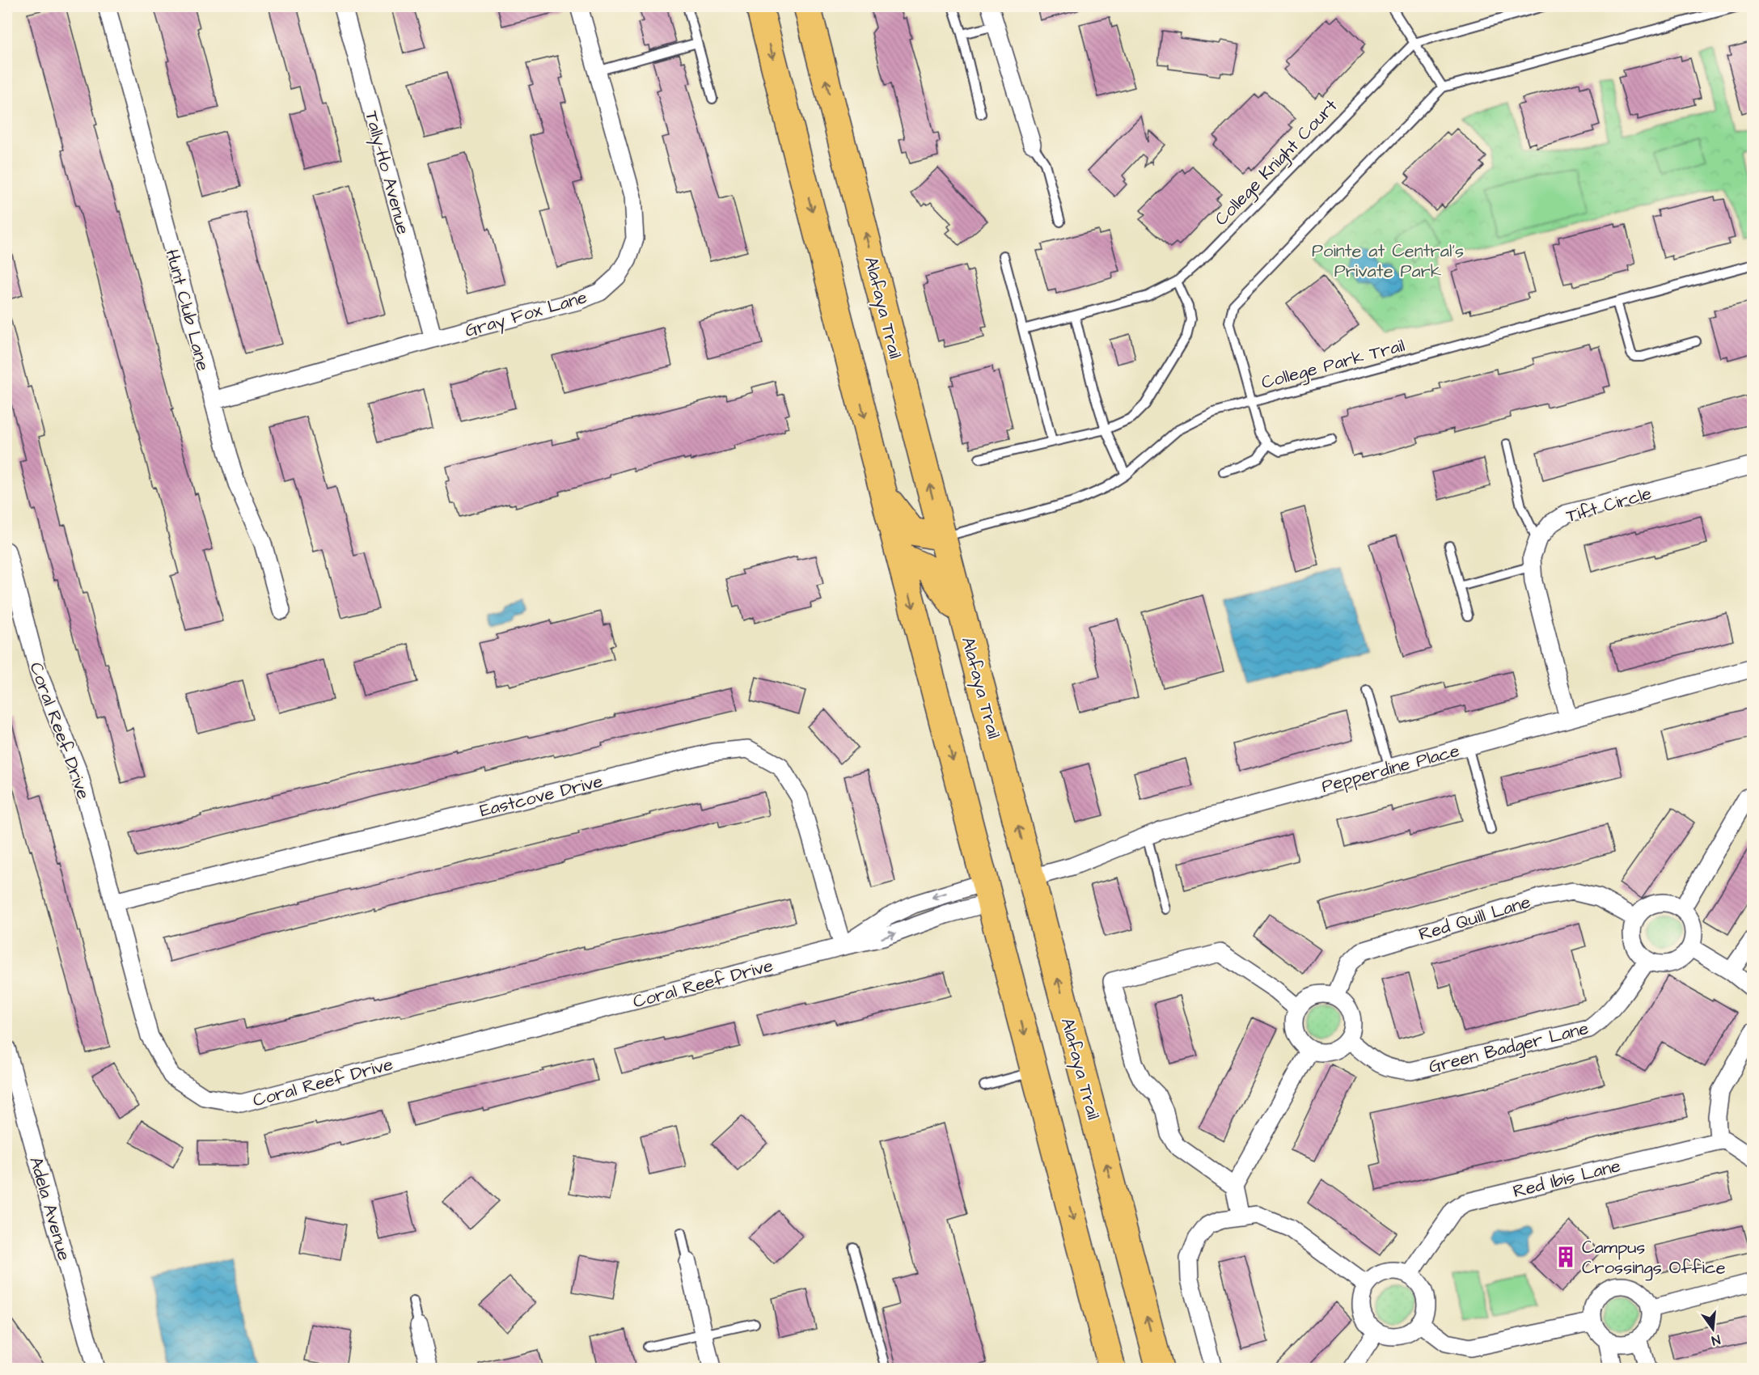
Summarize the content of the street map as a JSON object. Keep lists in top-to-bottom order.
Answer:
{
  "streets": {
    "main road": ["Alafaya Trail"],
    "street": [
      "Tally-Ho Avenue",
      "Hunt Club Lane",
      "Gray Fox Lane",
      "Tift Circle",
      "Coral Reef Drive",
      "Pepperdine Place",
      "Eastcove Drive",
      "Red Quill Lane",
      "Green Badger Lane",
      "Red Ibis Lane",
      "Adela Avenue"
    ],
    "lane": ["College Knight Court", "College Park Trail"]
  },
  "crossings": [
    ["Tally-Ho Avenue", "Gray Fox Lane"],
    ["Alafaya Trail", "College Park Trail"],
    ["Alafaya Trail", "Pepperdine Place"],
    ["Hunt Club Lane", "Gray Fox Lane"],
    ["Tift Circle", "Pepperdine Place"],
    ["Coral Reef Drive", "Eastcove Drive"],
    ["Red Quill Lane", "Green Badger Lane"]
  ],
  "parks": ["Pointe at Central's Private Park"],
  "places": {
    "building": ["Campus Crossings Office"]
  },
  "north": "bottom"
}
